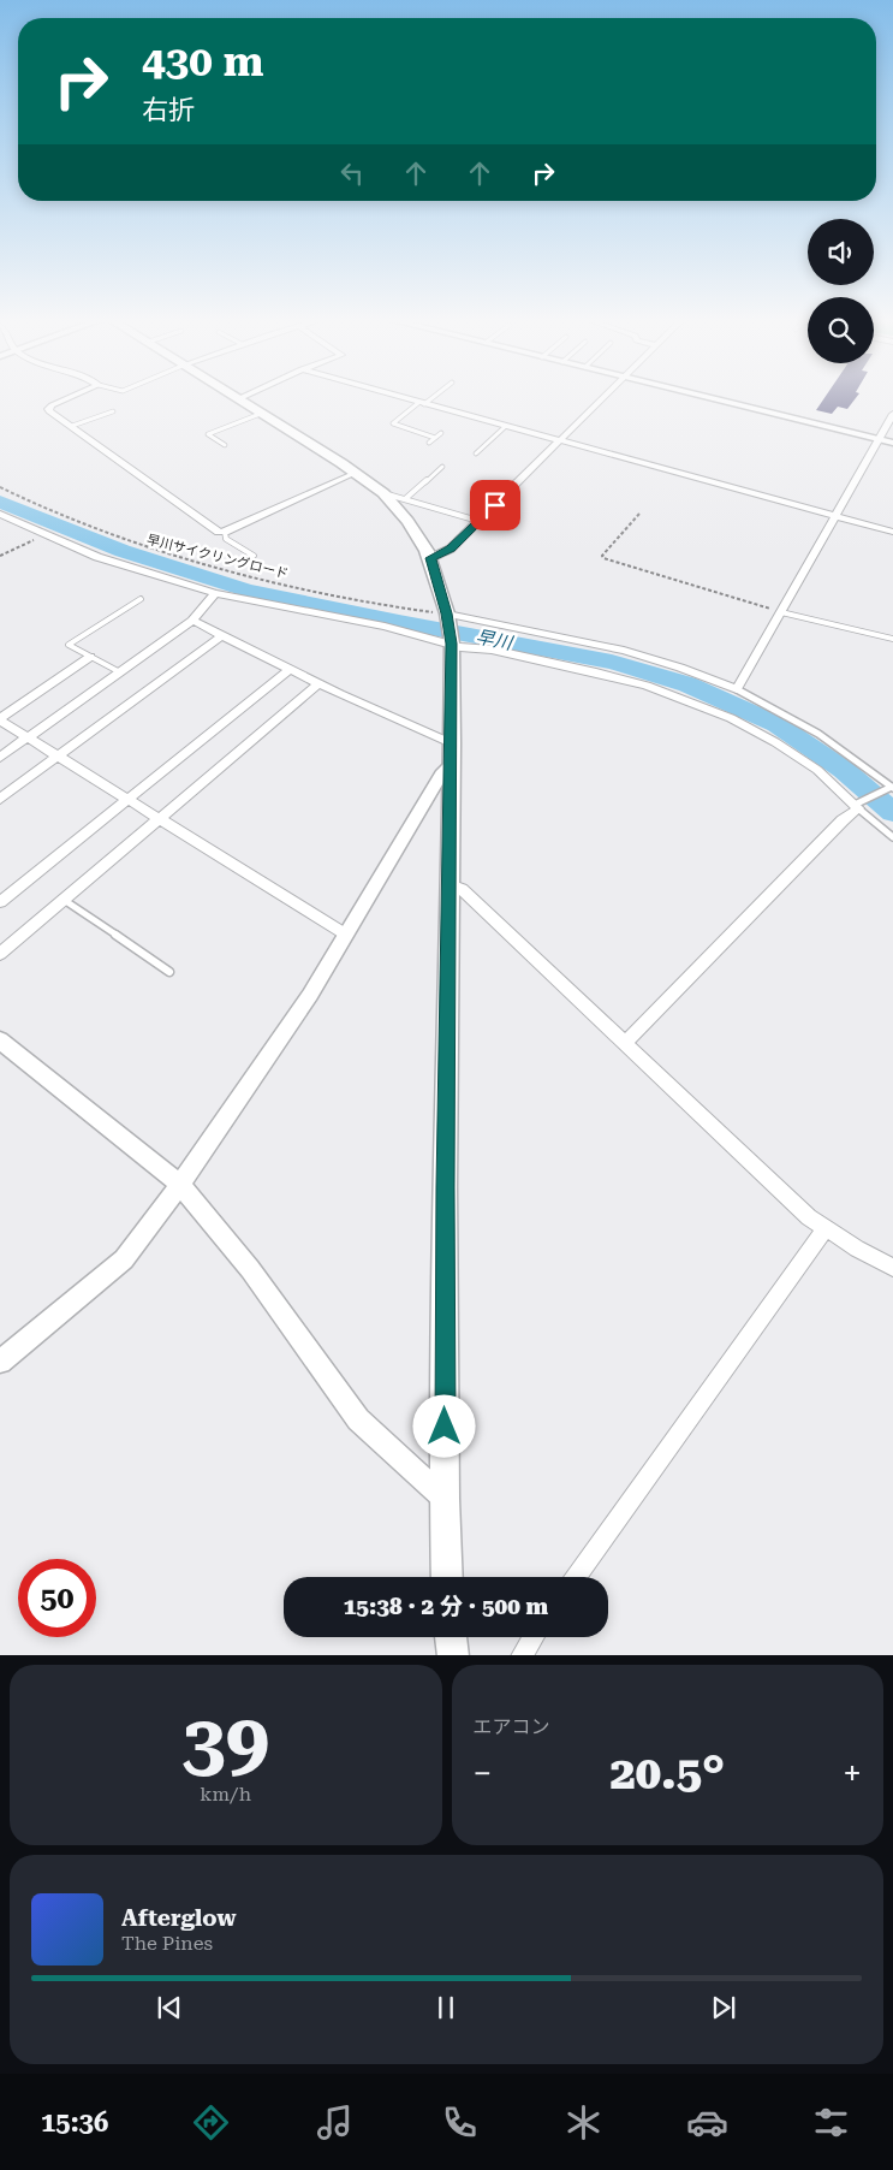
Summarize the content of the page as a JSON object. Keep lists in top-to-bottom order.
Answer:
{
  "streets": {
    "path": ["早川サイクリングロード"]
  },
  "water": ["早川"],
  "page": {
    "turn": ["430 m", "右折"],
    "limit": "50",
    "trip": "15:38 · 2 分 · 500 m",
    "tile": [
      ["39", "km/h"],
      "エアコン"
    ],
    "heat": ["−", "20.5°", "+"],
    "song": ["Afterglow", "The Pines"],
    "tabs": "15:36"
  }
}
